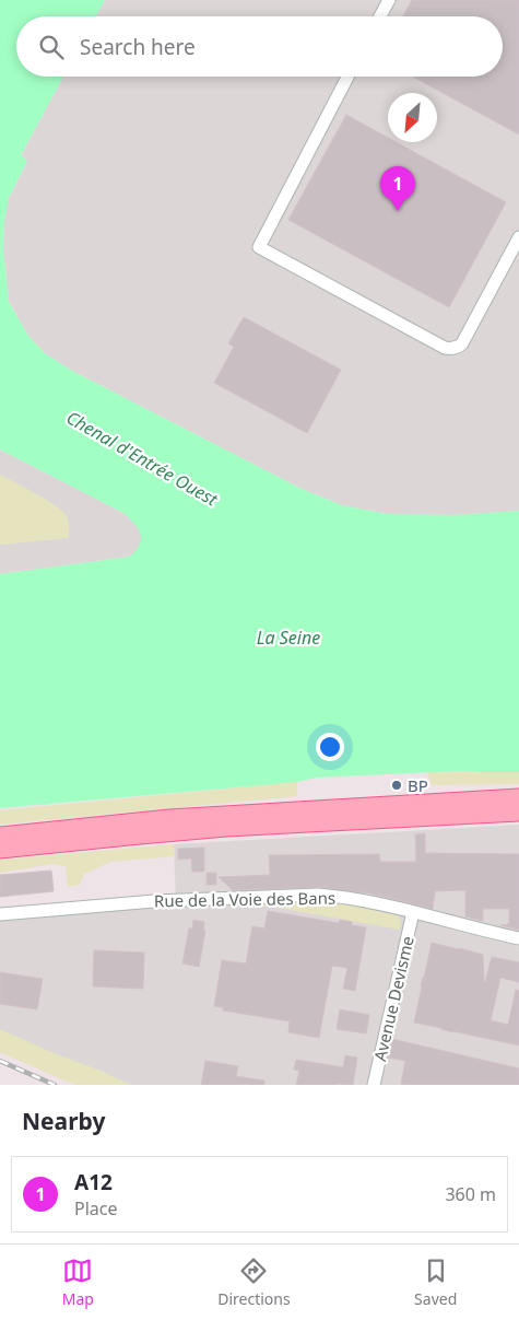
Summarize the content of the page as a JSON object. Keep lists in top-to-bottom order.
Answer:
{
  "streets": {
    "street": ["Rue de la Voie des Bans", "Avenue Devisme"]
  },
  "crossings": [
    ["Rue de la Voie des Bans", "Avenue Devisme"]
  ],
  "water": ["Chenal d'Entrée Ouest", "La Seine"],
  "places": ["BP"],
  "north": "bottom left",
  "page": {
    "search": "Search here",
    "pins": "1",
    "heading": "Nearby",
    "list": [
      {
        "mark": "1",
        "name": "A12",
        "note": "Place",
        "value": "360 m"
      }
    ],
    "nav": ["Map", "Directions", "Saved"]
  }
}
